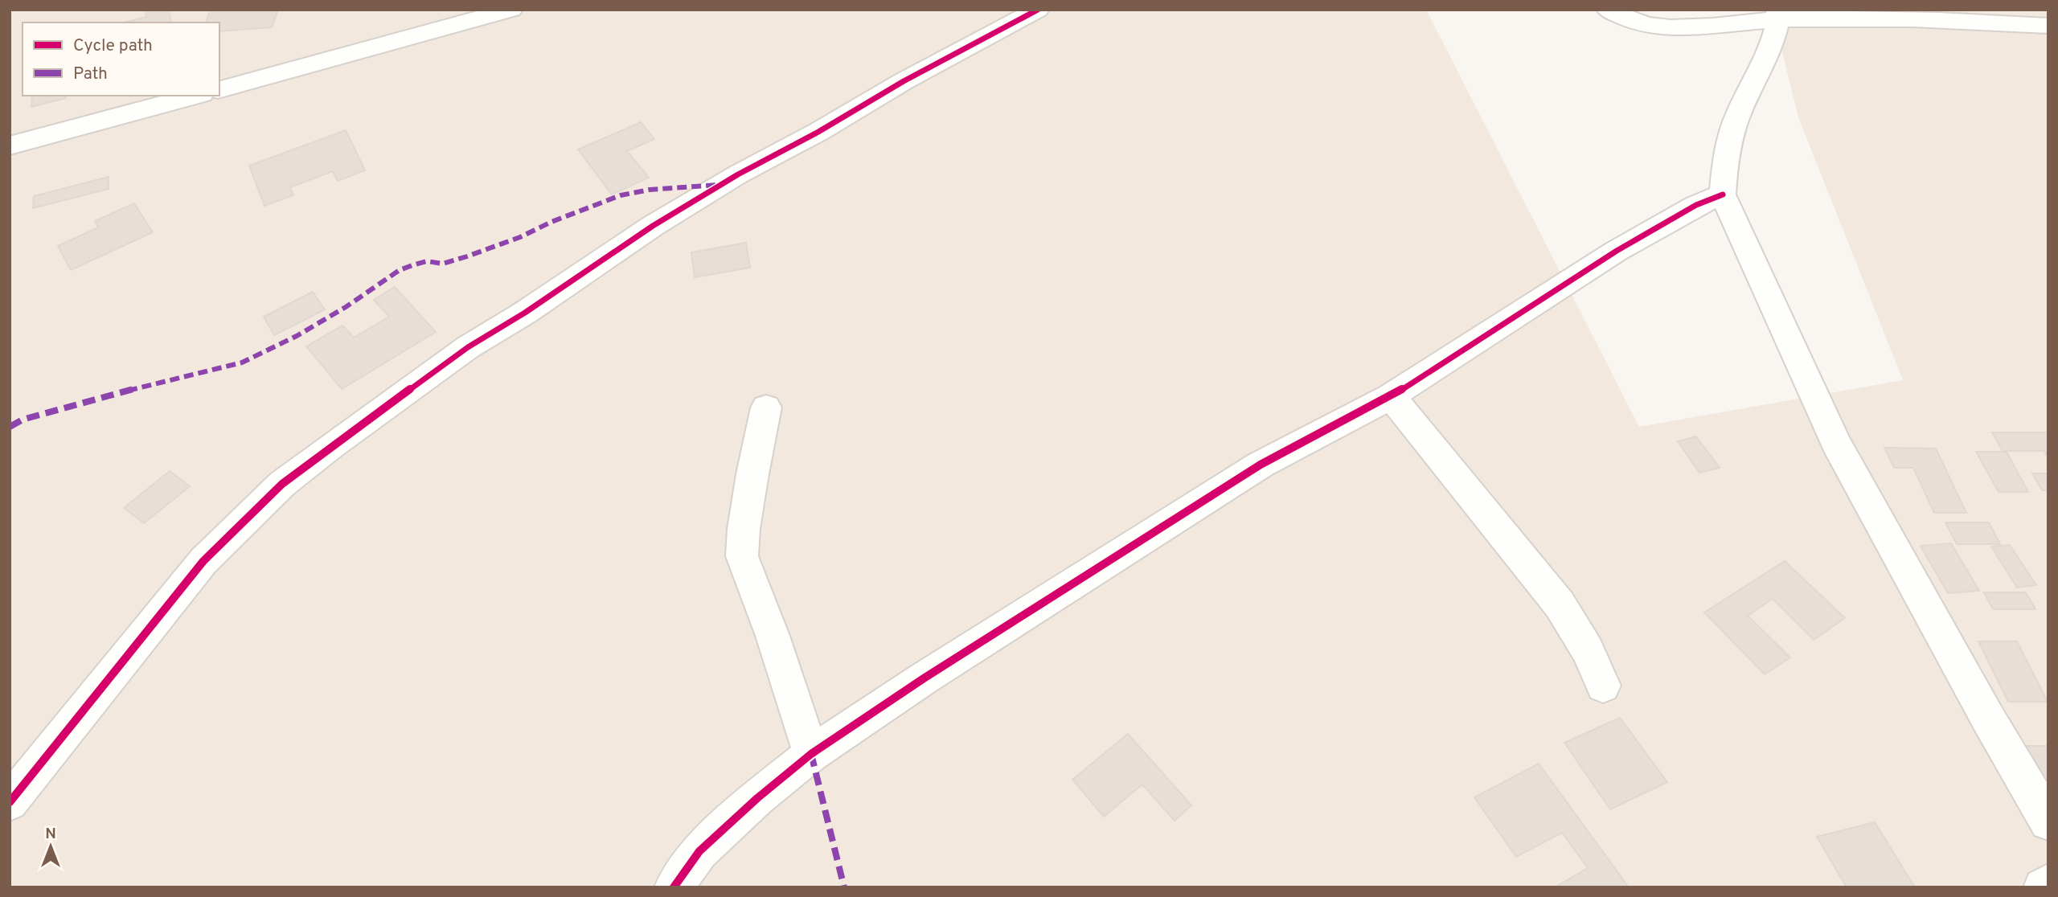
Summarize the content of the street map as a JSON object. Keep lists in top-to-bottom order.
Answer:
{
  "legend": ["Cycle path", "Path"],
  "north": "top"
}
